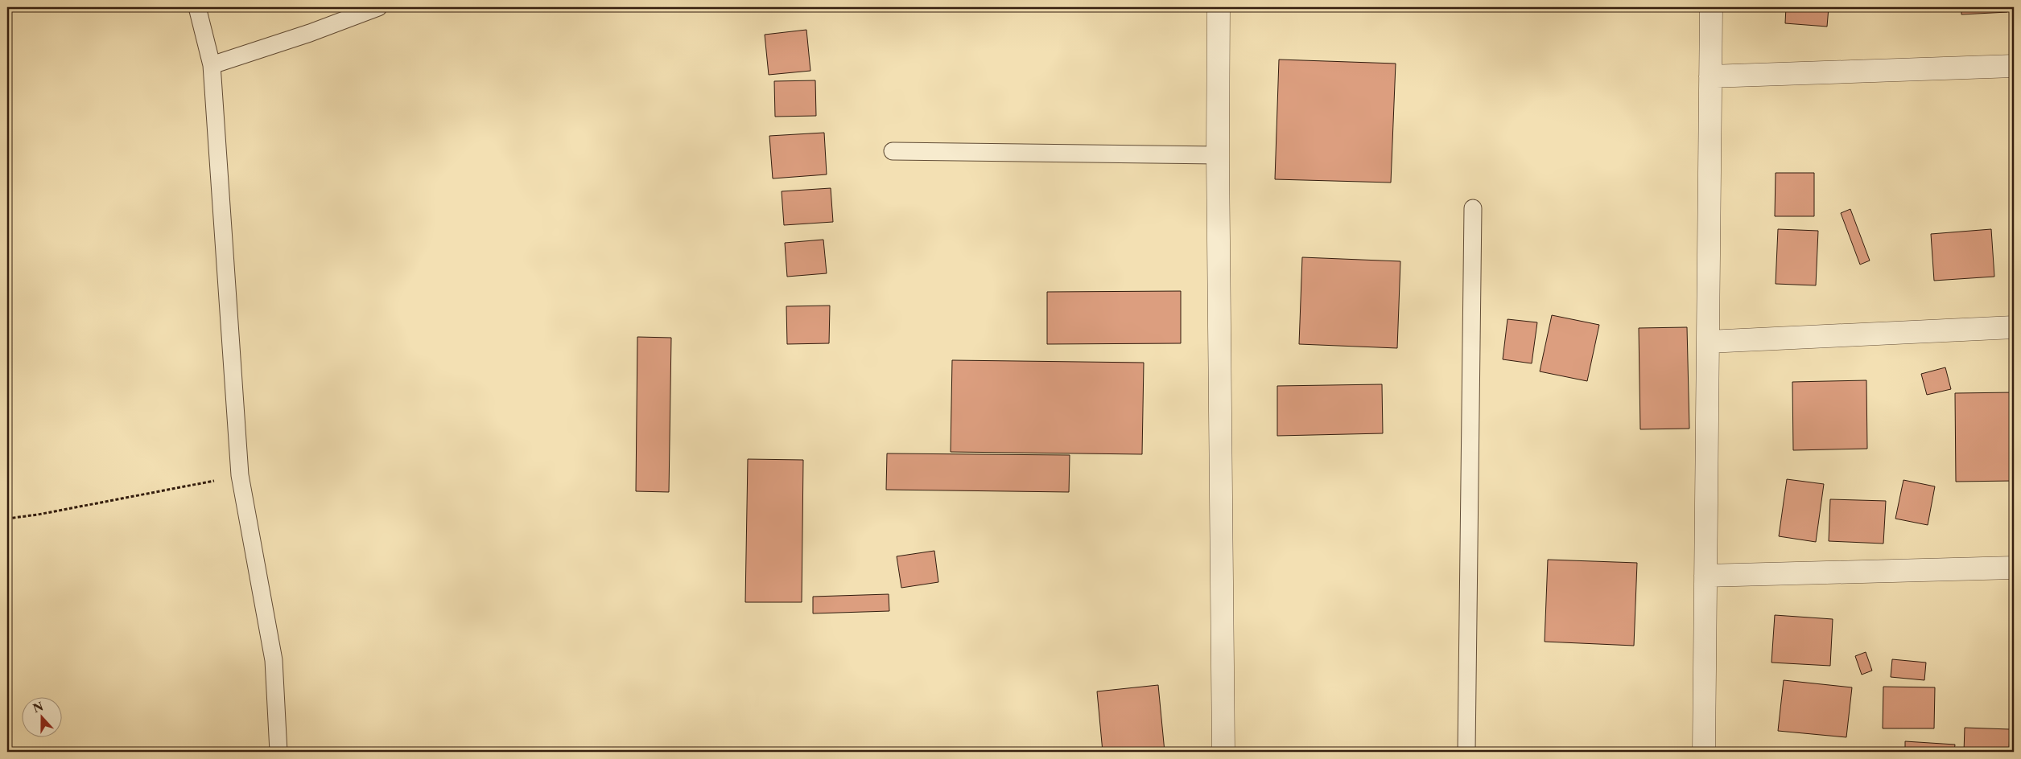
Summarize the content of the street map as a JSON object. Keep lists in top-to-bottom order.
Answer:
{
  "north": "top"
}
